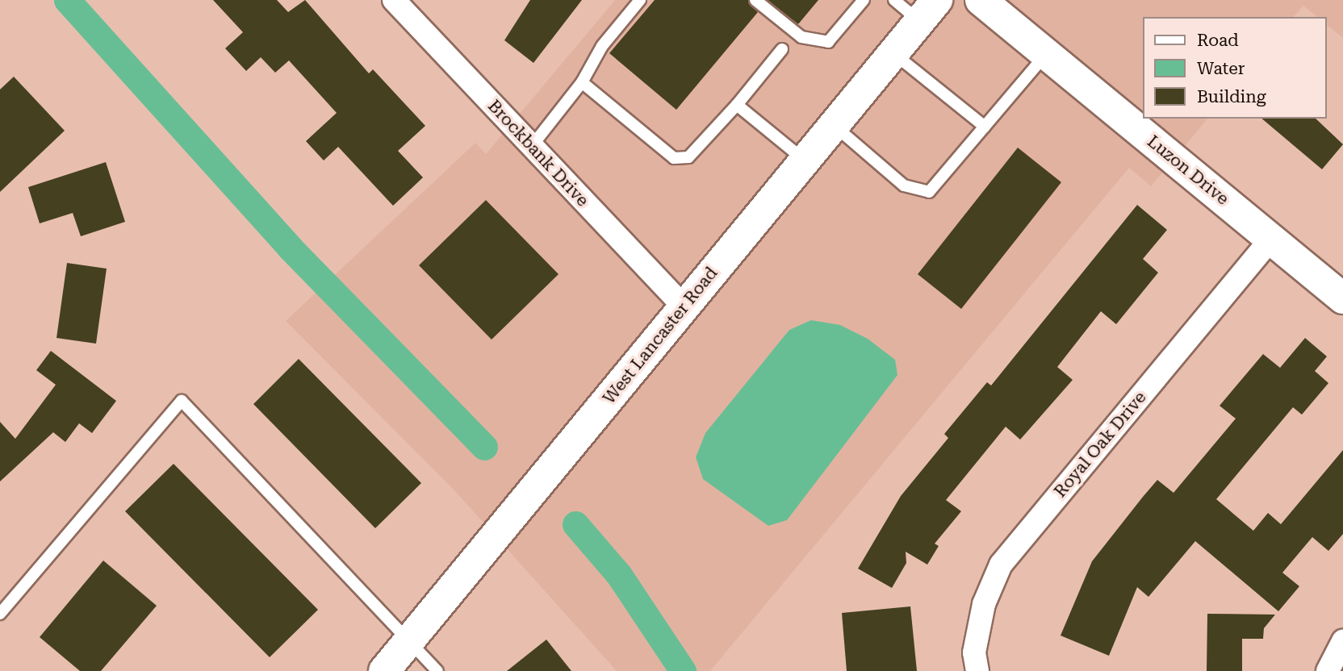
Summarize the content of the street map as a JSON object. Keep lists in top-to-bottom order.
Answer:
{
  "streets": {
    "street": [
      "Brockbank Drive",
      "Luzon Drive",
      "West Lancaster Road",
      "Royal Oak Drive"
    ]
  },
  "crossings": [
    ["Brockbank Drive", "West Lancaster Road"],
    ["Luzon Drive", "Royal Oak Drive"]
  ],
  "legend": ["Road", "Water", "Building"]
}
